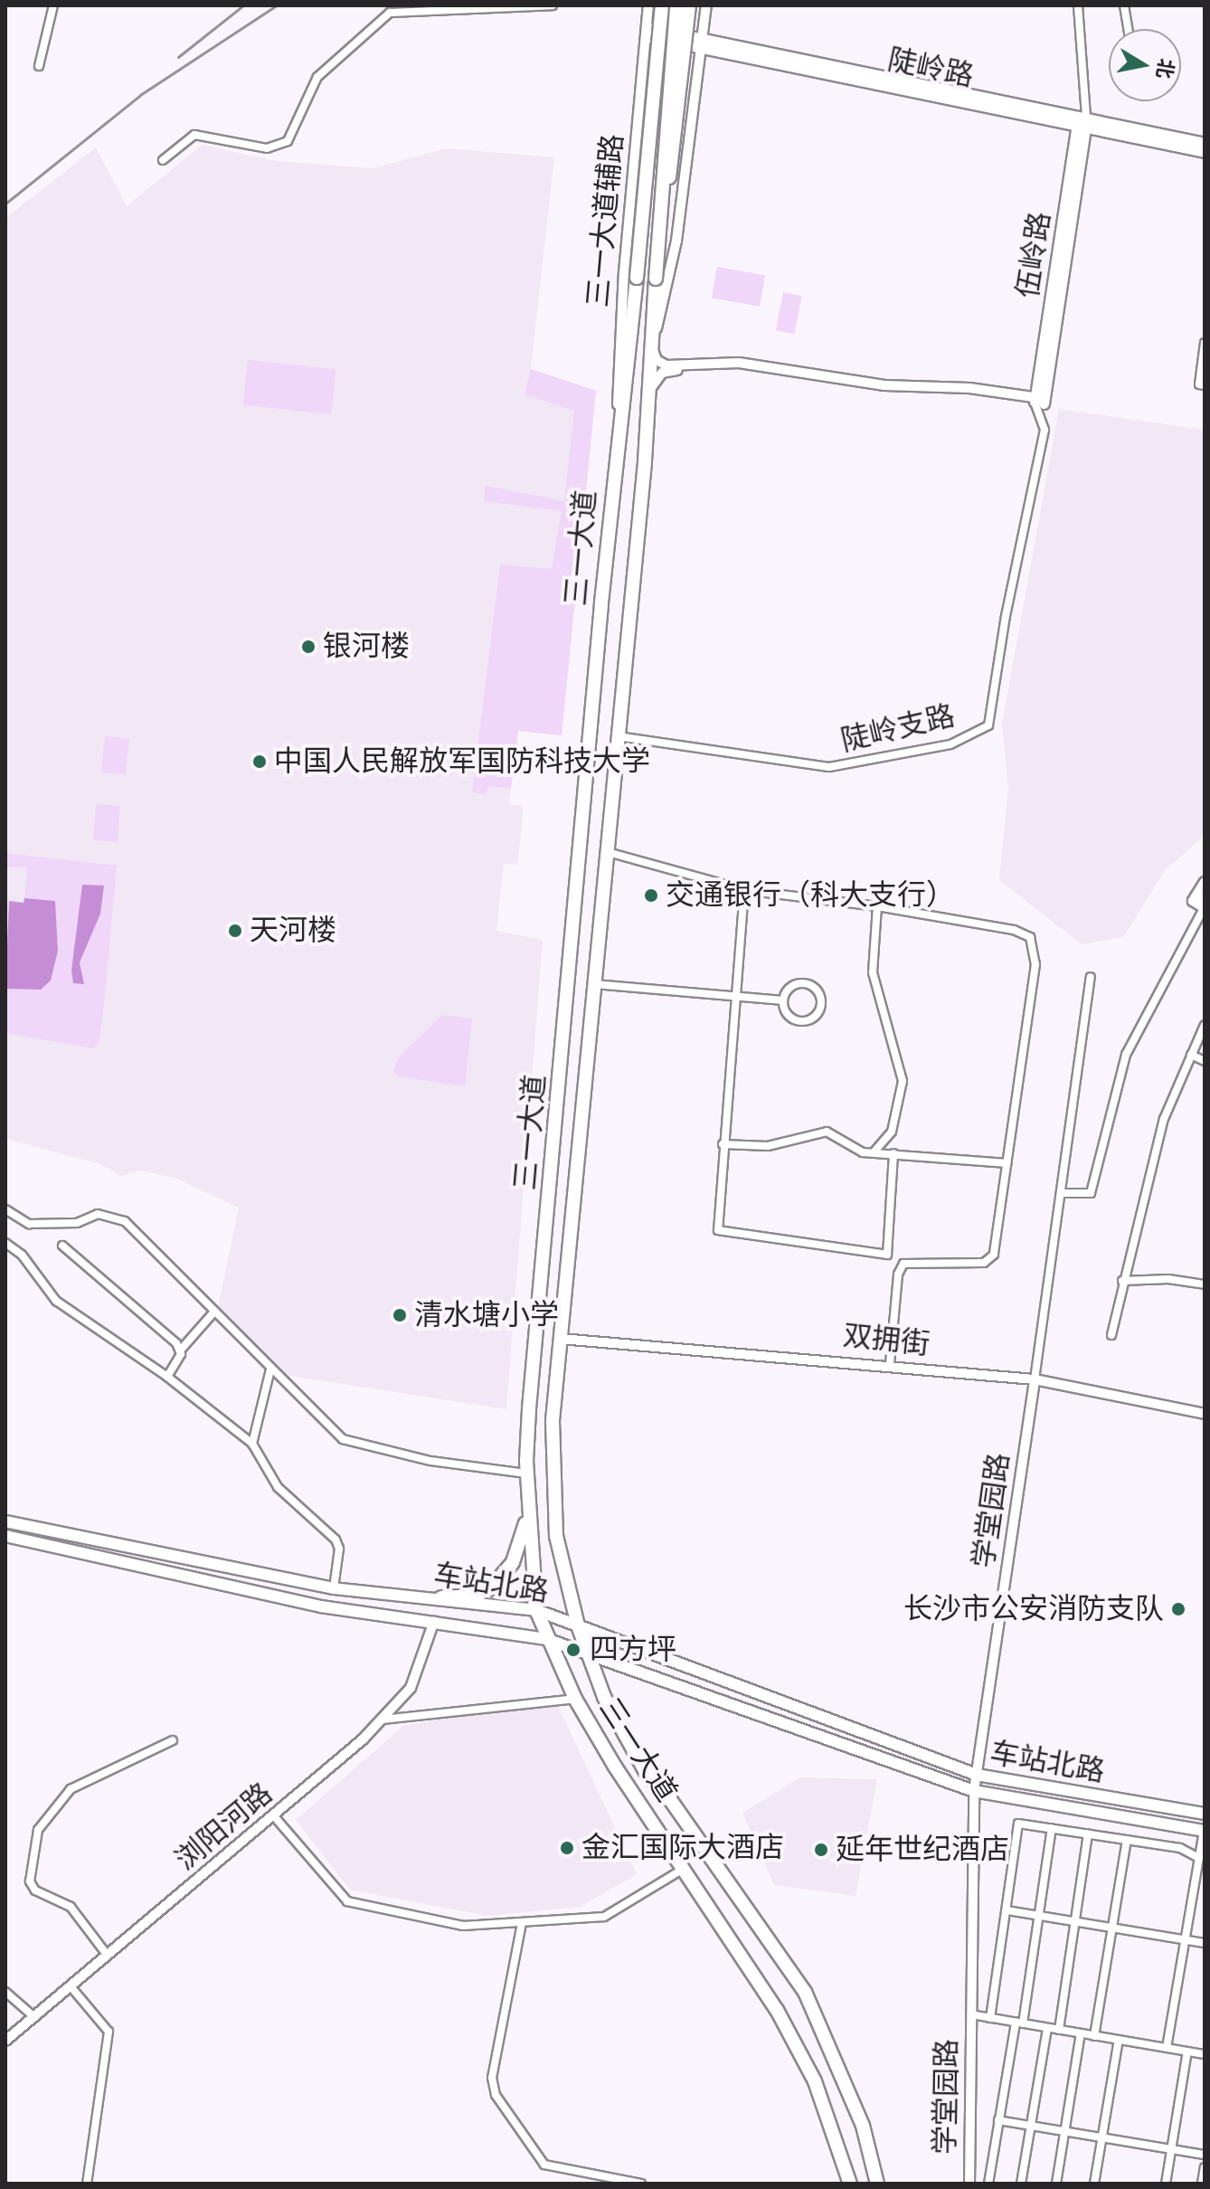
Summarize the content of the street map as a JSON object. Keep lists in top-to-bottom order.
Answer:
{
  "streets": {
    "highway": ["三一大道"],
    "main road": ["陡岭路", "伍岭路", "车站北路"],
    "street": [
      "三一大道辅路",
      "陡岭支路",
      "双拥街",
      "学堂园路",
      "浏阳河路"
    ]
  },
  "crossings": [
    ["陡岭路", "三一大道辅路"],
    ["陡岭路", "伍岭路"],
    ["三一大道辅路", "三一大道"],
    ["伍岭路", "陡岭支路"],
    ["三一大道", "陡岭支路"],
    ["三一大道", "双拥街"],
    ["三一大道", "车站北路"],
    ["双拥街", "学堂园路"],
    ["学堂园路", "车站北路"],
    ["车站北路", "浏阳河路"]
  ],
  "places": [
    "银河楼",
    "中国人民解放军国防科技大学",
    "交通银行（科大支行）",
    "天河楼",
    "清水塘小学",
    "长沙市公安消防支队",
    "四方坪",
    "金汇国际大酒店",
    "延年世纪酒店"
  ],
  "north": "right"
}
